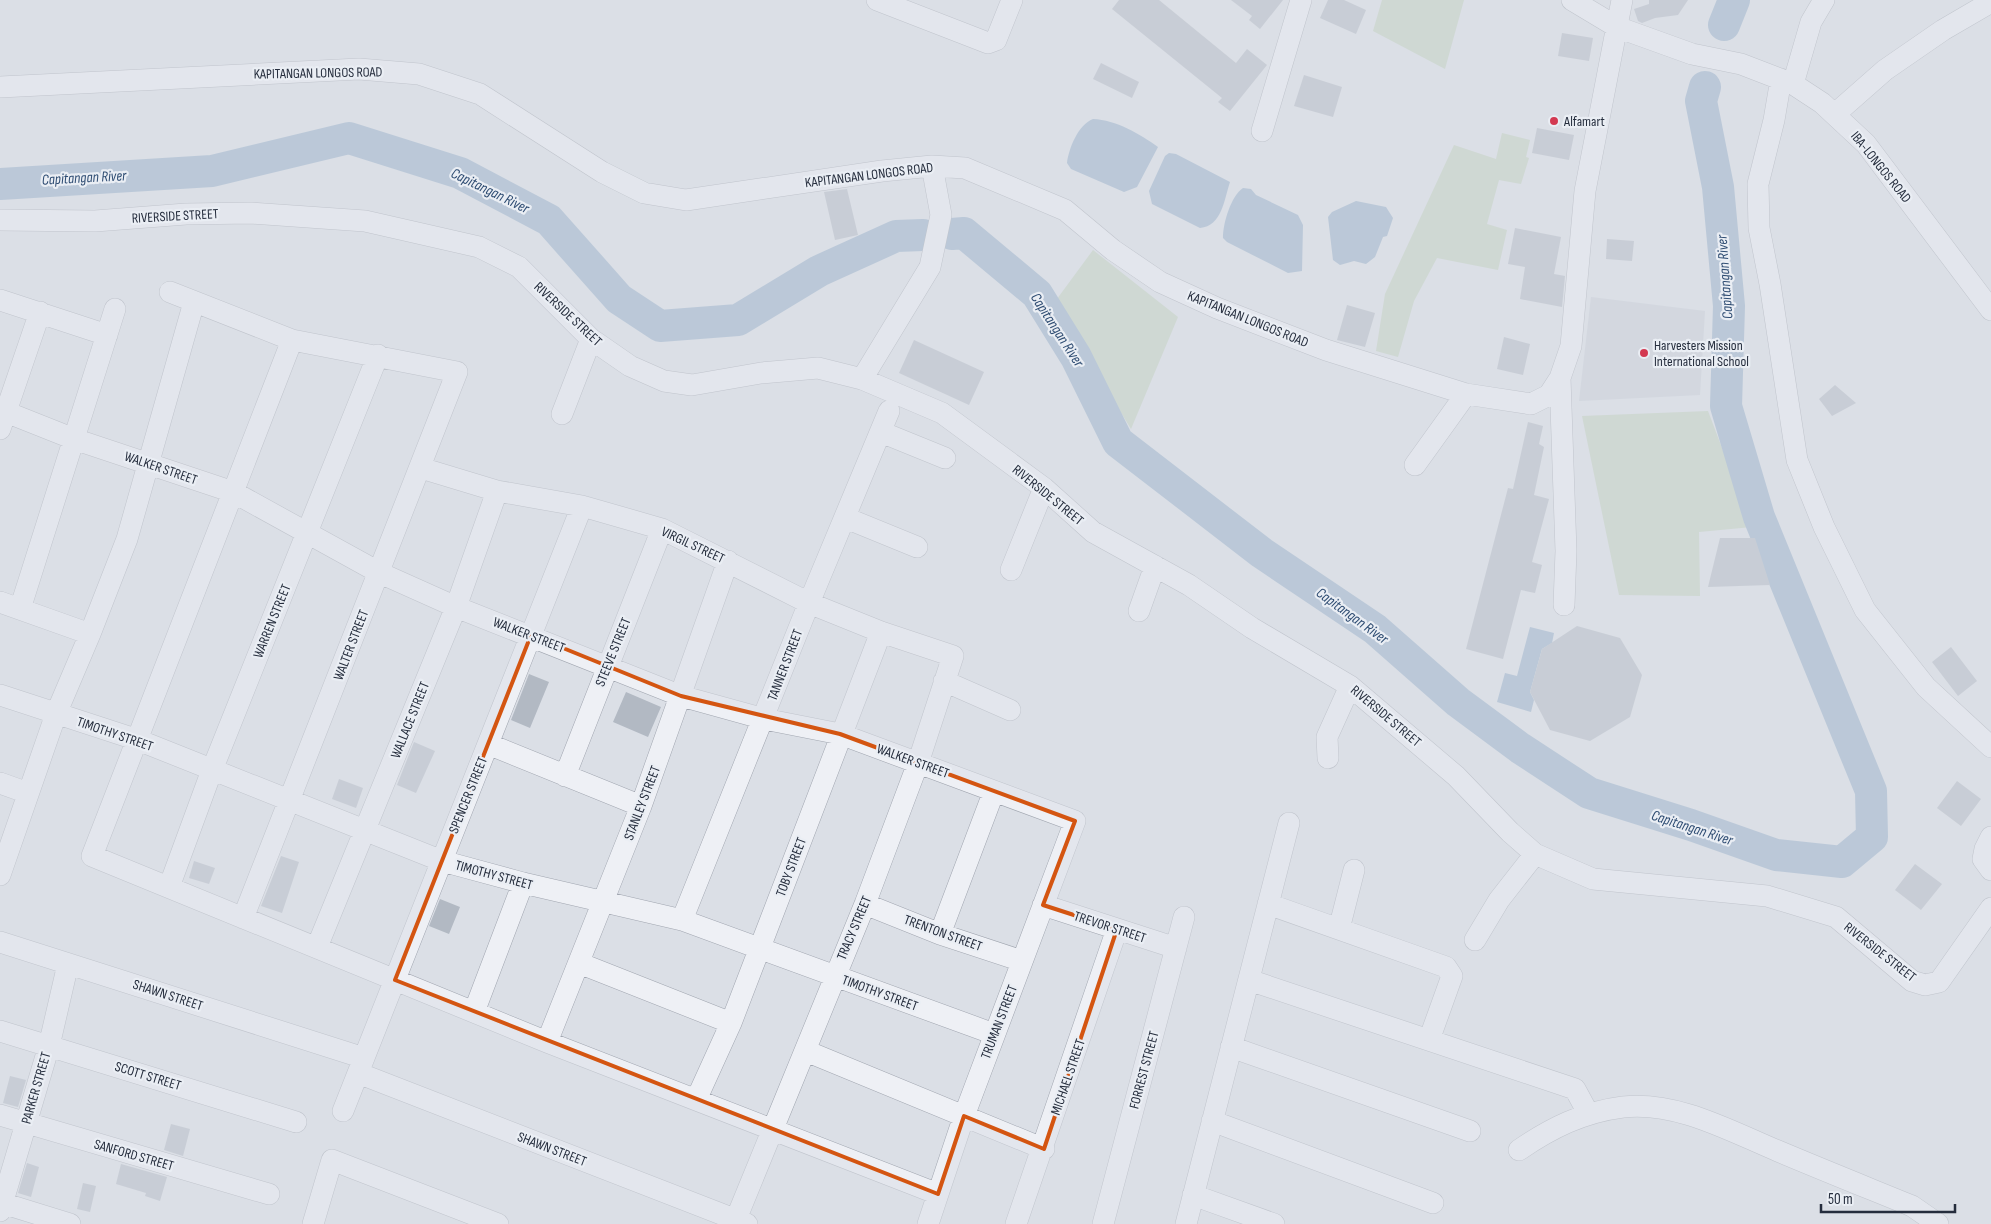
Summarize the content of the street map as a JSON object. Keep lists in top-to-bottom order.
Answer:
{
  "streets": {
    "street": [
      "KAPITANGAN LONGOS ROAD",
      "IBA-LONGOS ROAD",
      "RIVERSIDE STREET",
      "WALKER STREET",
      "VIRGIL STREET",
      "WARREN STREET",
      "WALTER STREET",
      "STEEVE STREET",
      "TANNER STREET",
      "WALLACE STREET",
      "TIMOTHY STREET",
      "SPENCER STREET",
      "STANLEY STREET",
      "TOBY STREET",
      "TREVOR STREET",
      "TRACY STREET",
      "TRENTON STREET",
      "SHAWN STREET",
      "TRUMAN STREET",
      "FORREST STREET",
      "SCOTT STREET",
      "MICHAEL STREET",
      "PARKER STREET",
      "SANFORD STREET"
    ]
  },
  "crossings": [
    ["KAPITANGAN LONGOS ROAD", "IBA-LONGOS ROAD"],
    ["WALKER STREET", "WARREN STREET"],
    ["WALKER STREET", "WALTER STREET"],
    ["WALKER STREET", "STEEVE STREET"],
    ["WALKER STREET", "TANNER STREET"],
    ["WALKER STREET", "WALLACE STREET"],
    ["WALKER STREET", "SPENCER STREET"],
    ["WALKER STREET", "STANLEY STREET"],
    ["WALKER STREET", "TOBY STREET"],
    ["WALKER STREET", "TRACY STREET"],
    ["WALKER STREET", "TRUMAN STREET"],
    ["VIRGIL STREET", "WALTER STREET"],
    ["VIRGIL STREET", "STEEVE STREET"],
    ["VIRGIL STREET", "TANNER STREET"],
    ["VIRGIL STREET", "WALLACE STREET"],
    ["VIRGIL STREET", "SPENCER STREET"],
    ["VIRGIL STREET", "STANLEY STREET"],
    ["VIRGIL STREET", "TOBY STREET"],
    ["VIRGIL STREET", "TRACY STREET"],
    ["WARREN STREET", "WALTER STREET"],
    ["WARREN STREET", "TIMOTHY STREET"],
    ["WALTER STREET", "TIMOTHY STREET"],
    ["TANNER STREET", "TIMOTHY STREET"],
    ["WALLACE STREET", "TIMOTHY STREET"],
    ["TIMOTHY STREET", "SPENCER STREET"],
    ["TIMOTHY STREET", "STANLEY STREET"],
    ["TIMOTHY STREET", "TOBY STREET"],
    ["TIMOTHY STREET", "TRACY STREET"],
    ["TIMOTHY STREET", "TRUMAN STREET"],
    ["SPENCER STREET", "SHAWN STREET"],
    ["TREVOR STREET", "TRUMAN STREET"],
    ["TREVOR STREET", "FORREST STREET"],
    ["TREVOR STREET", "MICHAEL STREET"],
    ["TRACY STREET", "TRENTON STREET"],
    ["TRACY STREET", "SHAWN STREET"],
    ["TRENTON STREET", "TRUMAN STREET"],
    ["SHAWN STREET", "PARKER STREET"],
    ["SCOTT STREET", "PARKER STREET"],
    ["PARKER STREET", "SANFORD STREET"]
  ],
  "water": ["Capitangan River"],
  "places": ["Alfamart", "Harvesters Mission International School"],
  "scale_bar": "50 m"
}
